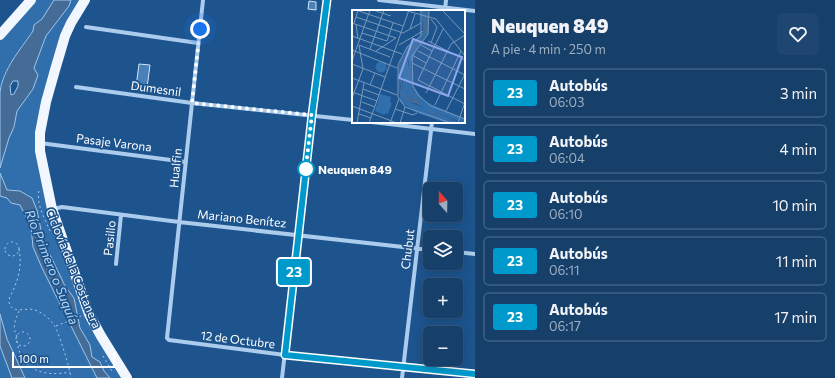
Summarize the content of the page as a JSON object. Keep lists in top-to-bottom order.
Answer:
{
  "streets": {
    "street": [
      "Dumesnil",
      "Pasaje Varona",
      "Hualfin",
      "Mariano Benítez",
      "Pasillo",
      "Chubut",
      "12 de Octubre"
    ],
    "path": ["Ciclovía de la Costanera"]
  },
  "crossings": [
    ["Dumesnil", "Hualfin"],
    ["Pasaje Varona", "Hualfin"],
    ["Hualfin", "Mariano Benítez"],
    ["Hualfin", "12 de Octubre"],
    ["Mariano Benítez", "Pasillo"],
    ["Mariano Benítez", "Chubut"],
    ["Chubut", "12 de Octubre"]
  ],
  "water": ["Río Primero o Suquía"],
  "places": ["Neuquen 849"],
  "lines": ["bus line 23"],
  "scale_bar": "100 m",
  "north": "top",
  "page": {
    "on_map": "23",
    "heading": ["Neuquen 849", "A pie · 4 min · 250 m"],
    "list": [
      {
        "mark": "23",
        "name": "Autobús",
        "note": "06:03",
        "value": "3 min"
      },
      {
        "mark": "23",
        "name": "Autobús",
        "note": "06:04",
        "value": "4 min"
      },
      {
        "mark": "23",
        "name": "Autobús",
        "note": "06:10",
        "value": "10 min"
      },
      {
        "mark": "23",
        "name": "Autobús",
        "note": "06:11",
        "value": "11 min"
      },
      {
        "mark": "23",
        "name": "Autobús",
        "note": "06:17",
        "value": "17 min"
      }
    ],
    "map_buttons": ["+", "−"],
    "scale": "100 m"
  }
}
